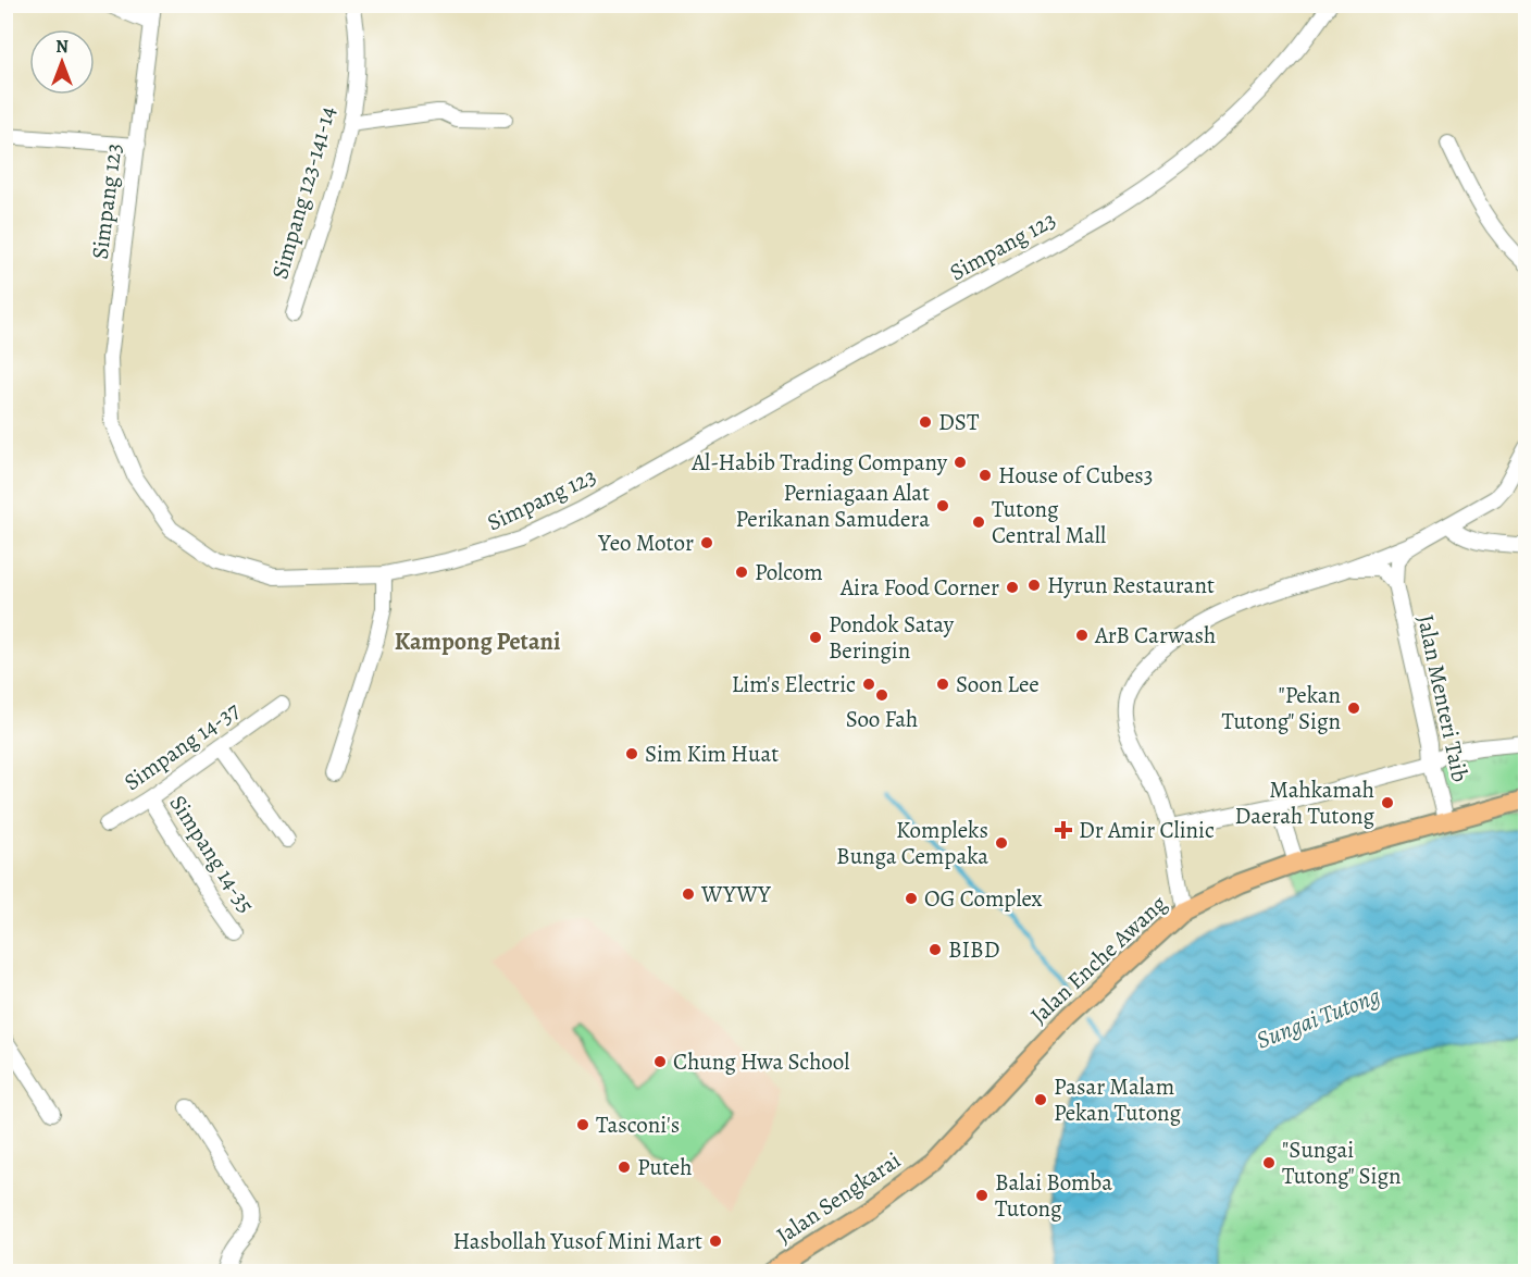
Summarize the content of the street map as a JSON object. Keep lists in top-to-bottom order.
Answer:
{
  "streets": {
    "main road": ["Jalan Enche Awang", "Jalan Sengkarai"],
    "street": [
      "Simpang 123-141-14",
      "Simpang 123",
      "Jalan Menteri Taib",
      "Simpang 14-37",
      "Simpang 14-35"
    ]
  },
  "crossings": [
    ["Jalan Menteri Taib", "Jalan Enche Awang"],
    ["Simpang 14-37", "Simpang 14-35"],
    ["Jalan Enche Awang", "Jalan Sengkarai"]
  ],
  "districts": ["Kampong Petani"],
  "water": ["Sungai Tutong"],
  "places": {
    "other": [
      "DST",
      "Al-Habib Trading Company",
      "House of Cubes3",
      "Perniagaan Alat Perikanan Samudera",
      "Tutong Central Mall",
      "Yeo Motor",
      "Polcom",
      "Hyrun Restaurant",
      "Aira Food Corner",
      "ArB Carwash",
      "Pondok Satay Beringin",
      "Lim's Electric",
      "Soon Lee",
      "Soo Fah",
      "\"Pekan Tutong\" Sign",
      "Sim Kim Huat",
      "Mahkamah Daerah Tutong",
      "Kompleks Bunga Cempaka",
      "WYWY",
      "OG Complex",
      "BIBD",
      "Chung Hwa School",
      "Pasar Malam Pekan Tutong",
      "Tasconi's",
      "\"Sungai Tutong\" Sign",
      "Puteh",
      "Balai Bomba Tutong",
      "Hasbollah Yusof Mini Mart"
    ],
    "health": ["Dr Amir Clinic"]
  },
  "north": "top"
}
